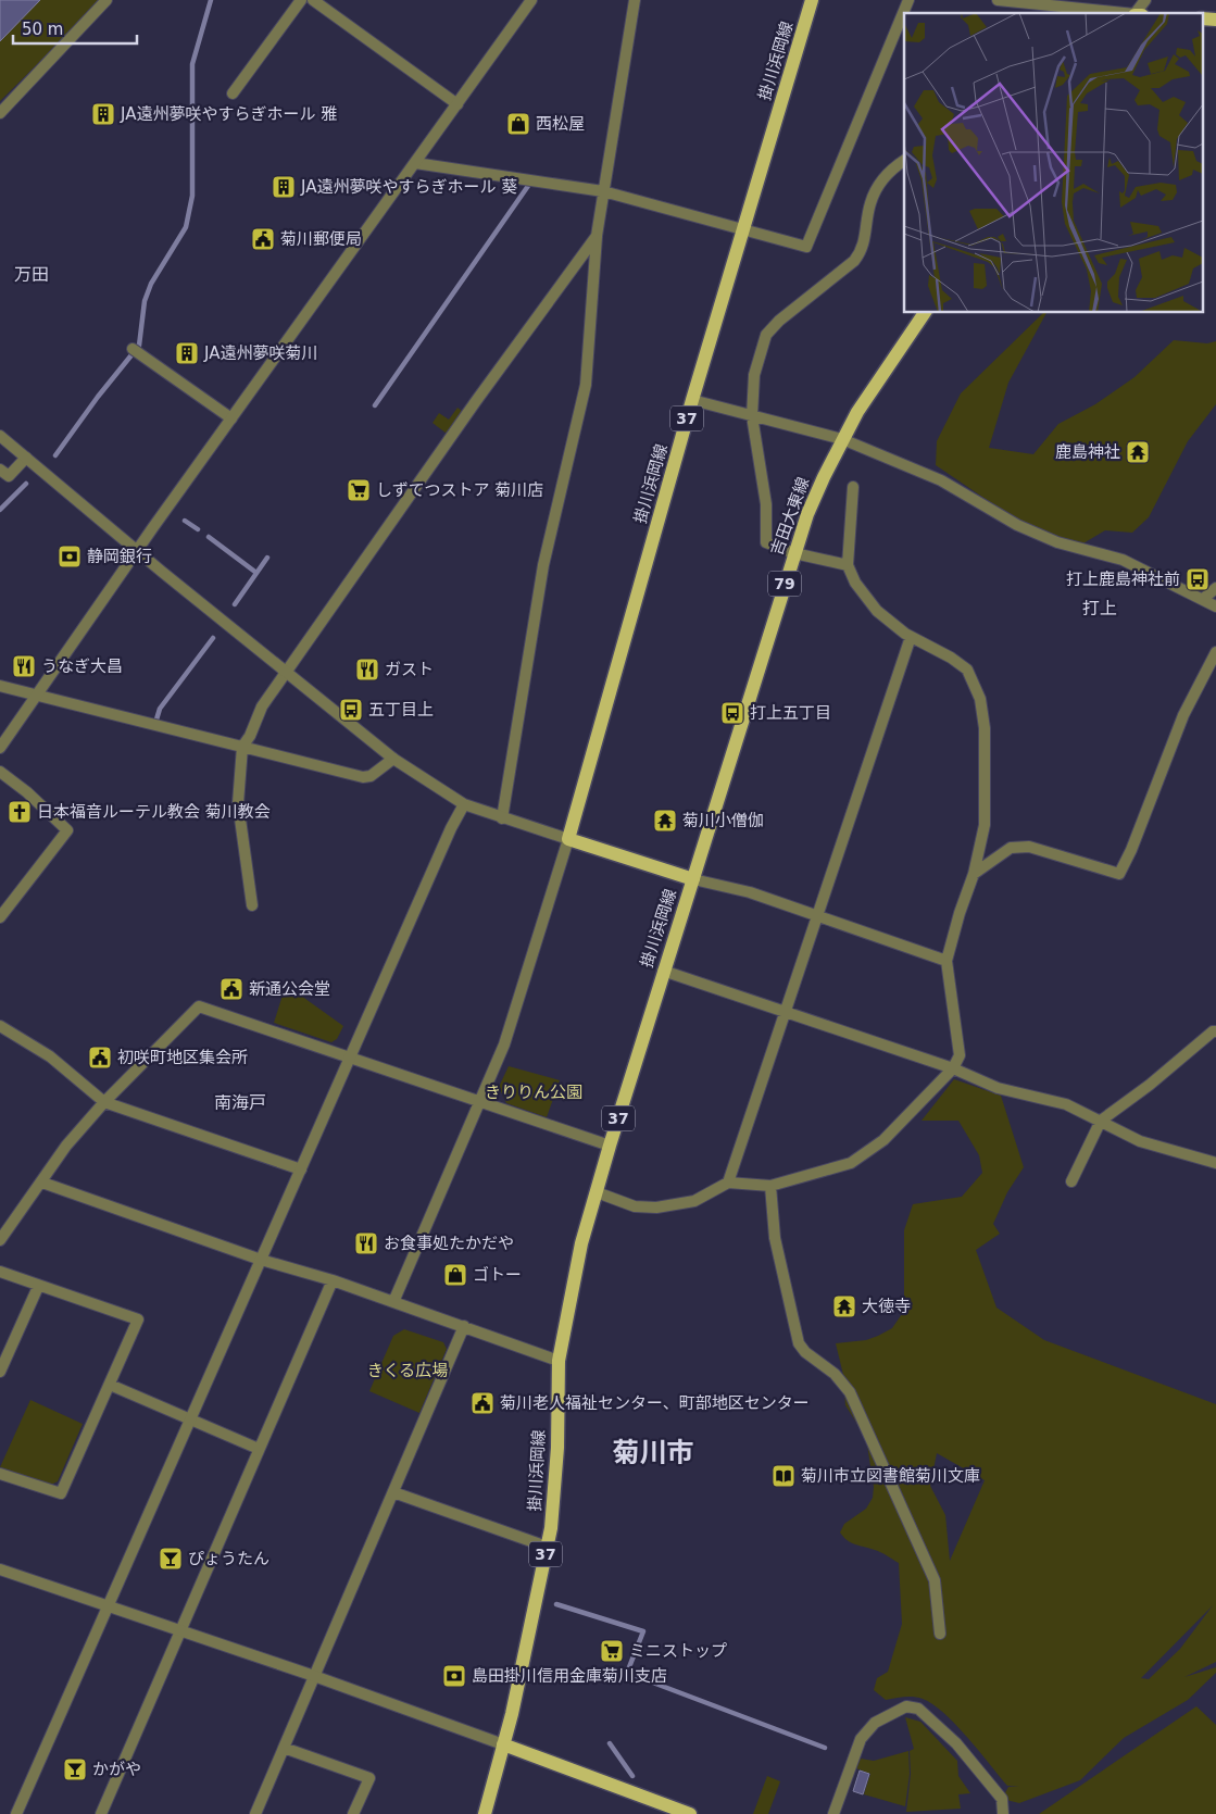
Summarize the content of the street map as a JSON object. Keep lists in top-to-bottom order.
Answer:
{
  "streets": {
    "main road": [
      "掛川浜岡線",
      "37",
      "吉田大東線",
      "79"
    ]
  },
  "crossings": [
    ["掛川浜岡線", "吉田大東線"]
  ],
  "districts": [
    "万田",
    "打上",
    "南海戸",
    "菊川市"
  ],
  "parks": ["きりりん公園", "きくる広場"],
  "places": {
    "building": ["JA遠州夢咲やすらぎホール 雅", "JA遠州夢咲やすらぎホール 葵", "JA遠州夢咲菊川"],
    "shop": ["西松屋", "ゴトー"],
    "public building": [
      "菊川郵便局",
      "新通公会堂",
      "初咲町地区集会所",
      "菊川老人福祉センター、町部地区センター"
    ],
    "temple": ["鹿島神社", "菊川小僧伽", "大徳寺"],
    "supermarket": ["しずてつストア 菊川店", "ミニストップ"],
    "bank": ["静岡銀行", "島田掛川信用金庫菊川支店"],
    "bus stop": ["打上鹿島神社前", "五丁目上", "打上五丁目"],
    "restaurant": ["うなぎ大昌", "ガスト", "お食事処たかだや"],
    "church": ["日本福音ルーテル教会 菊川教会"],
    "library": ["菊川市立図書館菊川文庫"],
    "bar": ["ぴょうたん", "かがや"]
  },
  "scale_bar": "50 m"
}
